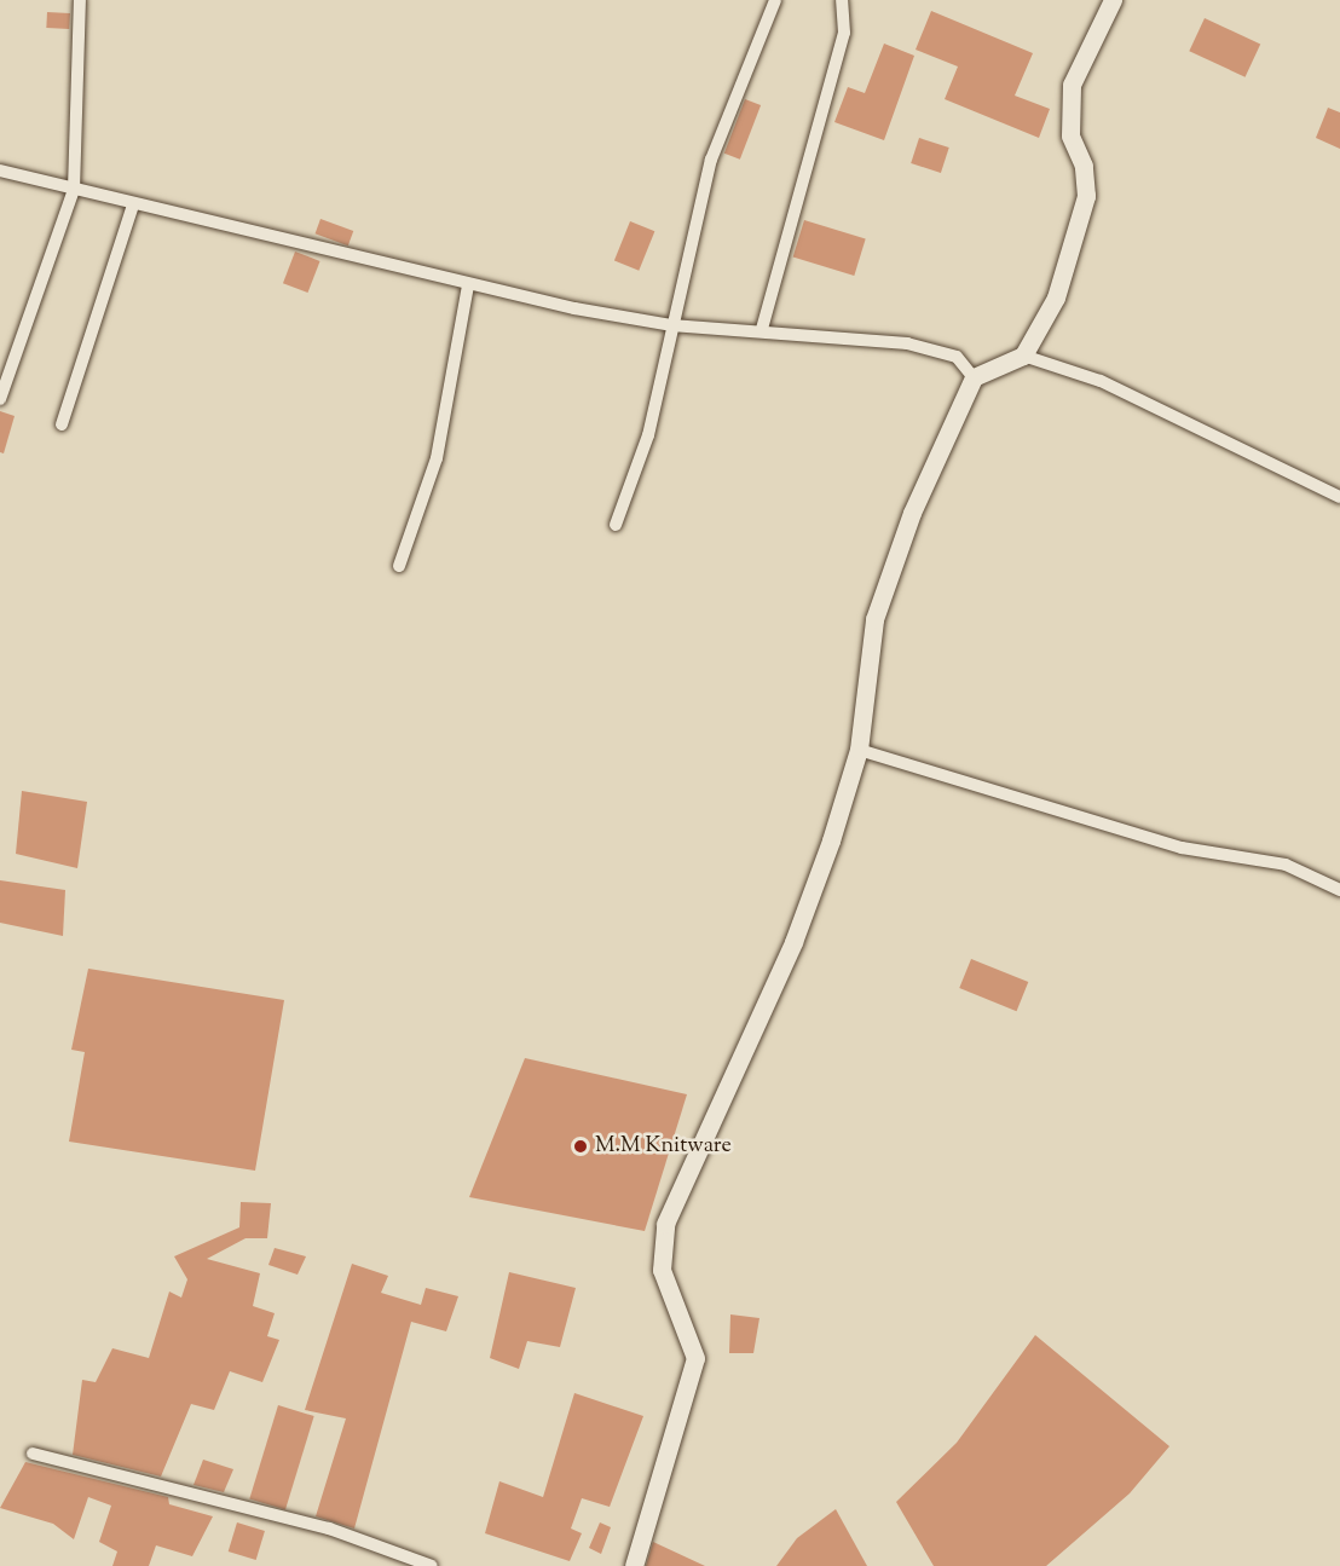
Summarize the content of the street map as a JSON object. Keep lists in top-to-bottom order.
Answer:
{
  "places": ["M.M Knitware"]
}
